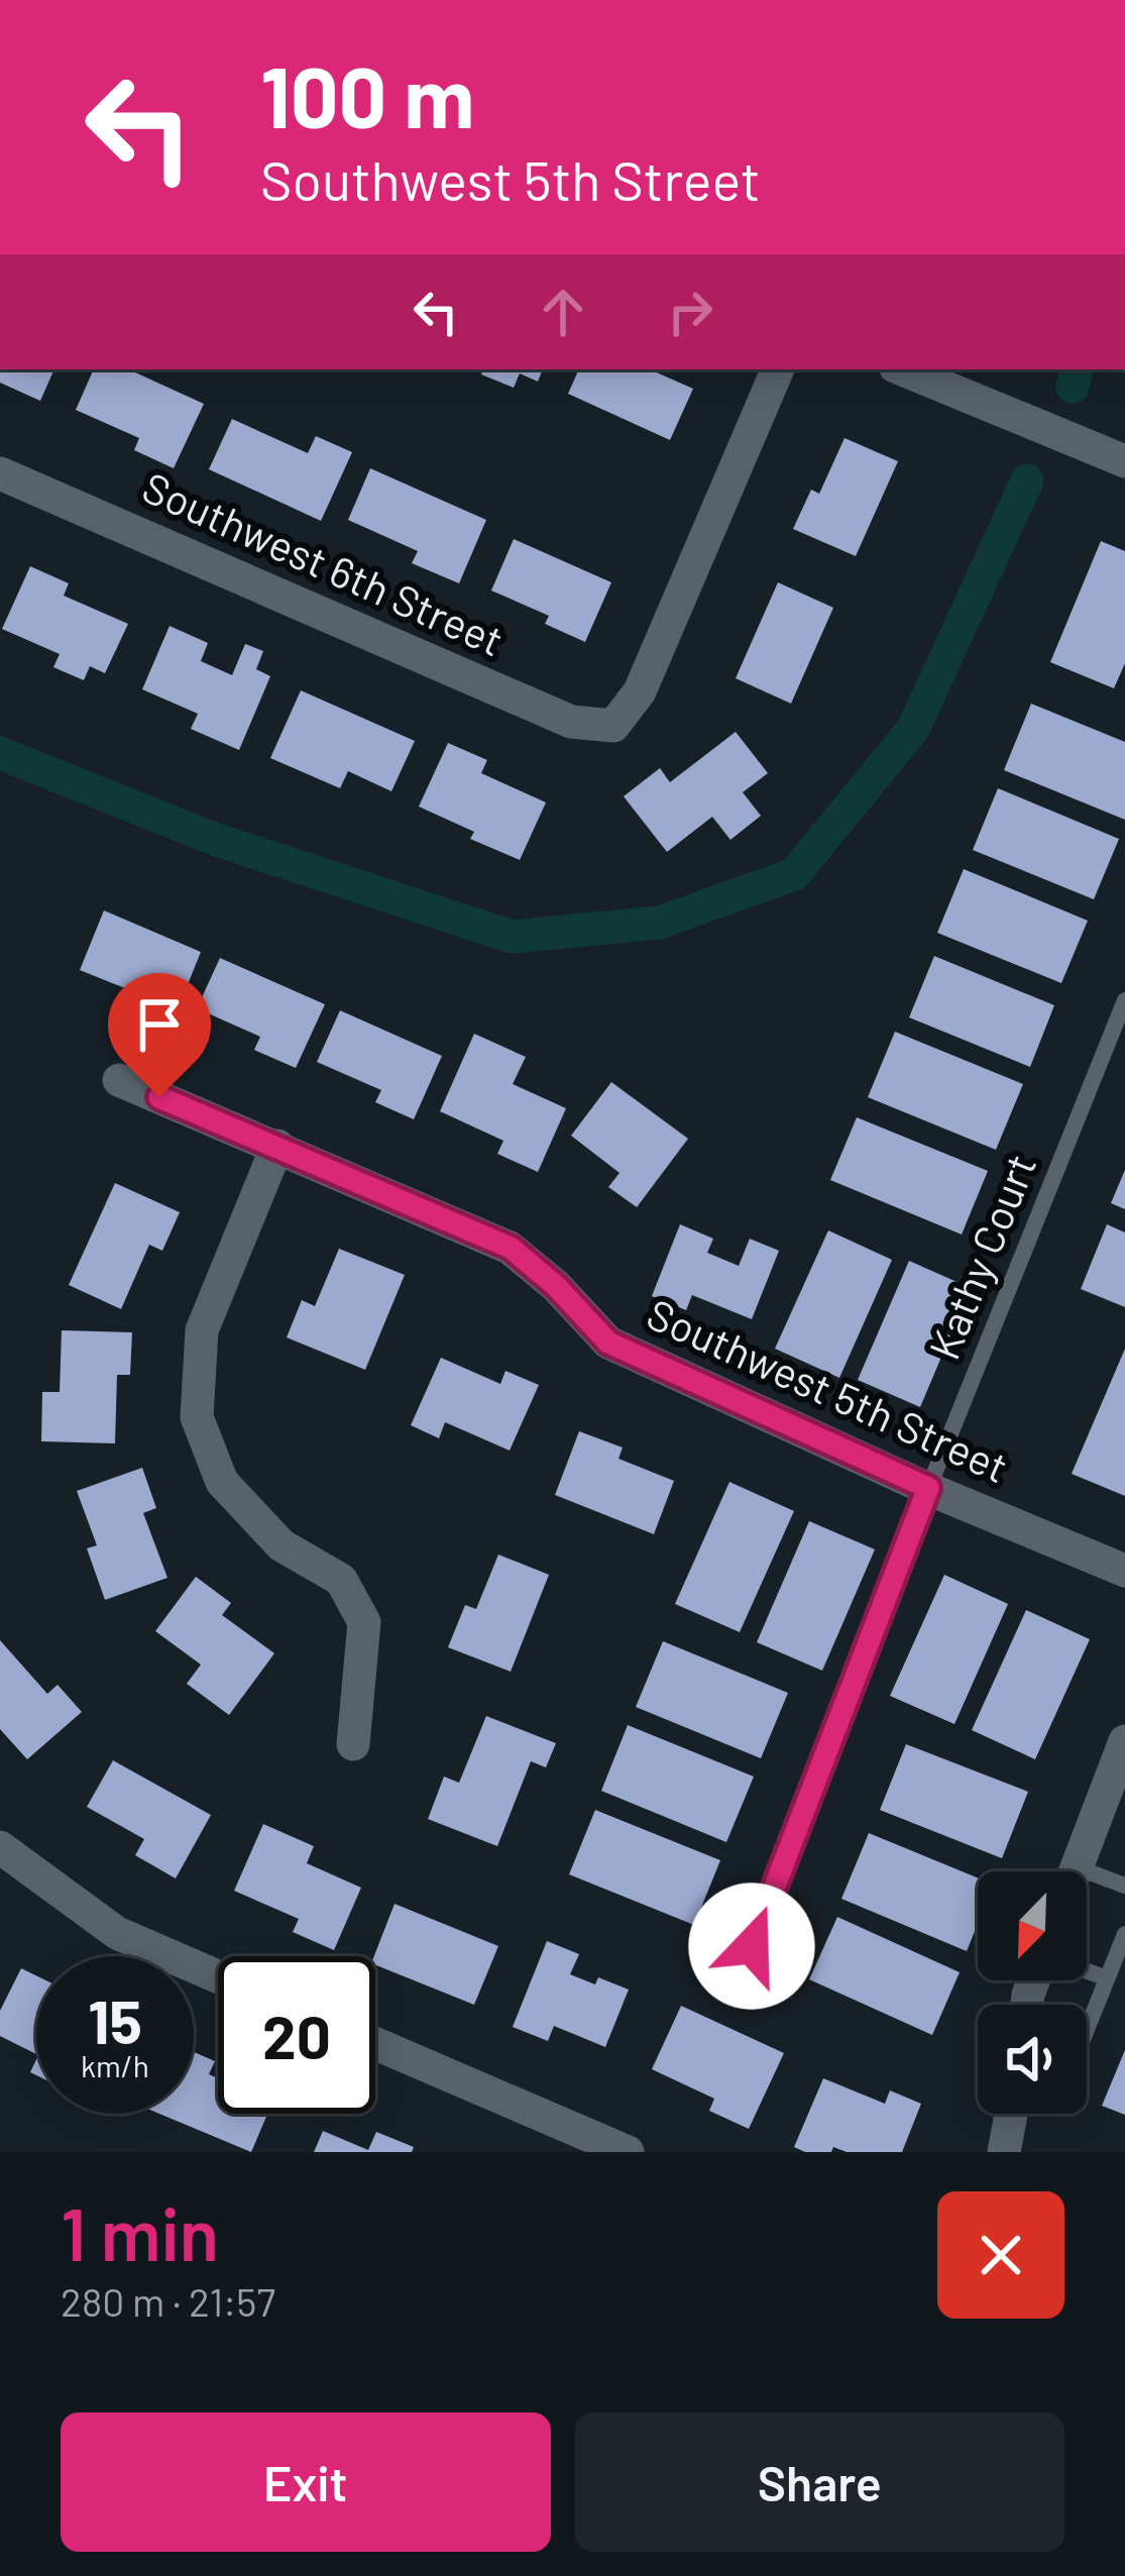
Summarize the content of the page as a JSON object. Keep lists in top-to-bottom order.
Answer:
{
  "streets": {
    "street": ["Southwest 6th Street", "Southwest 5th Street"],
    "lane": ["Kathy Court"]
  },
  "crossings": [
    ["Kathy Court", "Southwest 5th Street"]
  ],
  "north": "bottom left",
  "page": {
    "turn": ["100 m", "Southwest 5th Street"],
    "speed": "15 km/h",
    "limit": "20",
    "heading": ["1 min", "280 m · 21:57"],
    "buttons": ["Exit", "Share"]
  }
}
